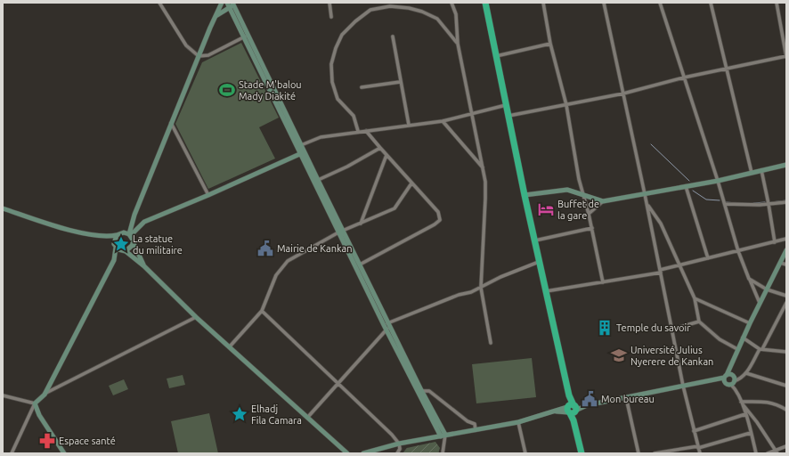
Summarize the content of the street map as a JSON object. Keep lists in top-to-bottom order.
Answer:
{
  "places": {
    "sports": ["Stade M'balou Mady Diakité"],
    "hotel": ["Buffet de la gare"],
    "place": ["La statue du militaire", "Elhadj Fila Camara"],
    "public building": ["Mairie de Kankan", "Mon bureau"],
    "building": ["Temple du savoir"],
    "school or university": ["Université Julius Nyerere de Kankan"],
    "pharmacy": ["Espace santé"]
  }
}
